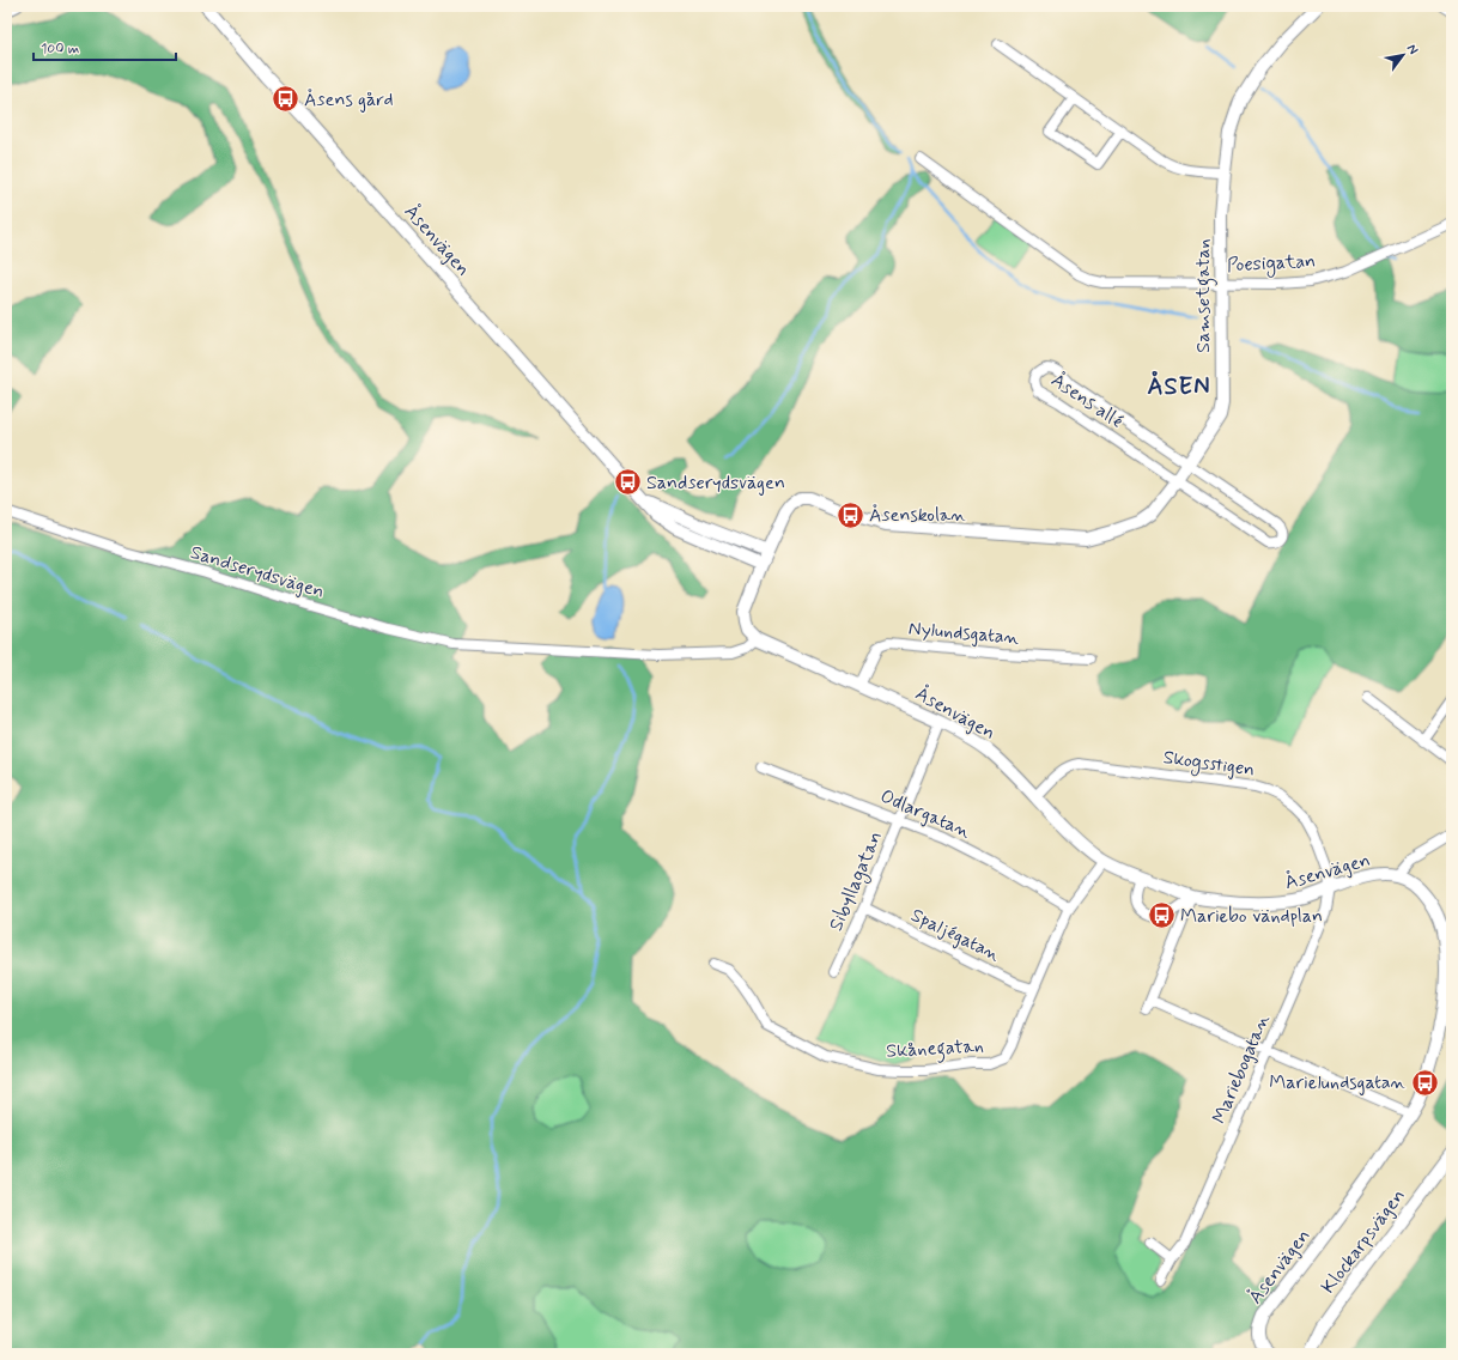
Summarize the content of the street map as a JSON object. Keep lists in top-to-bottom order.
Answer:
{
  "streets": {
    "street": [
      "Åsenvägen",
      "Poesigatan",
      "Samsetgatan",
      "Åsens allé",
      "Sandserydsvägen",
      "Nylundsgatan",
      "Skogsstigen",
      "Odlargatan",
      "Sibyllagatan",
      "Spaljégatan",
      "Skånegatan",
      "Mariebogatan",
      "Klockarpsvägen"
    ]
  },
  "crossings": [
    ["Åsenvägen", "Samsetgatan"],
    ["Åsenvägen", "Sandserydsvägen"],
    ["Åsenvägen", "Nylundsgatan"],
    ["Åsenvägen", "Skogsstigen"],
    ["Åsenvägen", "Sibyllagatan"],
    ["Åsenvägen", "Skånegatan"],
    ["Åsenvägen", "Mariebogatan"],
    ["Poesigatan", "Samsetgatan"],
    ["Samsetgatan", "Åsens allé"],
    ["Skogsstigen", "Mariebogatan"],
    ["Odlargatan", "Sibyllagatan"],
    ["Odlargatan", "Skånegatan"],
    ["Sibyllagatan", "Spaljégatan"],
    ["Spaljégatan", "Skånegatan"]
  ],
  "districts": ["ÅSEN"],
  "places": {
    "bus stop": [
      "Åsens gård",
      "Sandserydsvägen",
      "Åsenskolan",
      "Mariebo vändplan",
      "Marielundsgatan"
    ]
  },
  "scale_bar": "100 m",
  "north": "top right"
}
